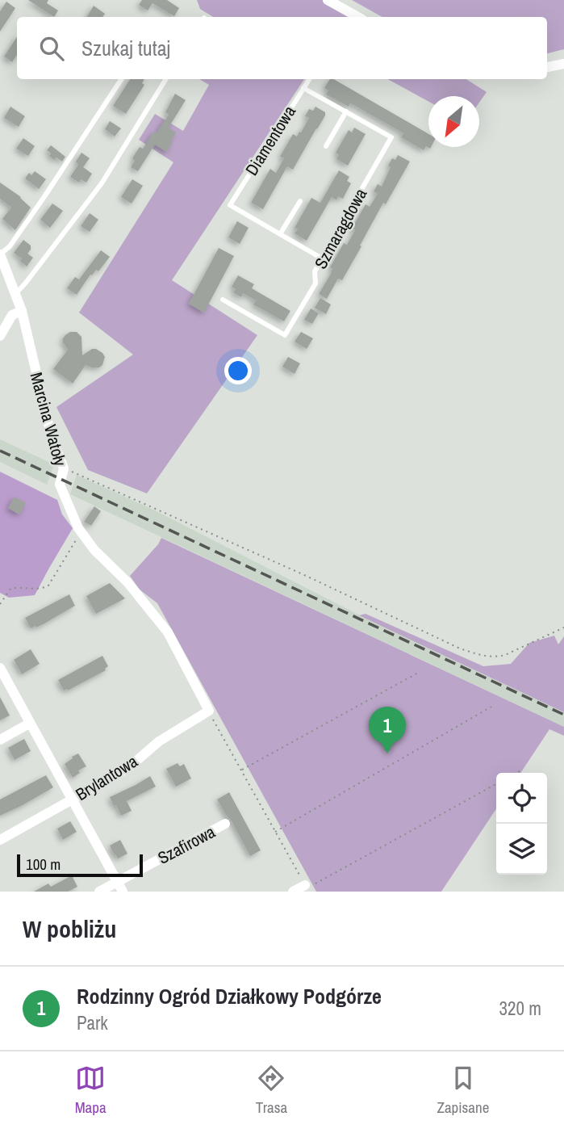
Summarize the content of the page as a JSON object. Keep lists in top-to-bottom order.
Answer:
{
  "streets": {
    "street": ["Marcina Watoły", "Brylantowa", "Szafirowa"],
    "lane": ["Diamentowa", "Szmaragdowa"]
  },
  "crossings": [
    ["Marcina Watoły", "Brylantowa"]
  ],
  "scale_bar": "100 m",
  "north": "bottom left",
  "page": {
    "search": "Szukaj tutaj",
    "pins": "1",
    "scale": "100 m",
    "heading": "W pobliżu",
    "list": [
      {
        "mark": "1",
        "name": "Rodzinny Ogród Działkowy Podgórze",
        "note": "Park",
        "value": "320 m"
      }
    ],
    "nav": ["Mapa", "Trasa", "Zapisane"]
  }
}
